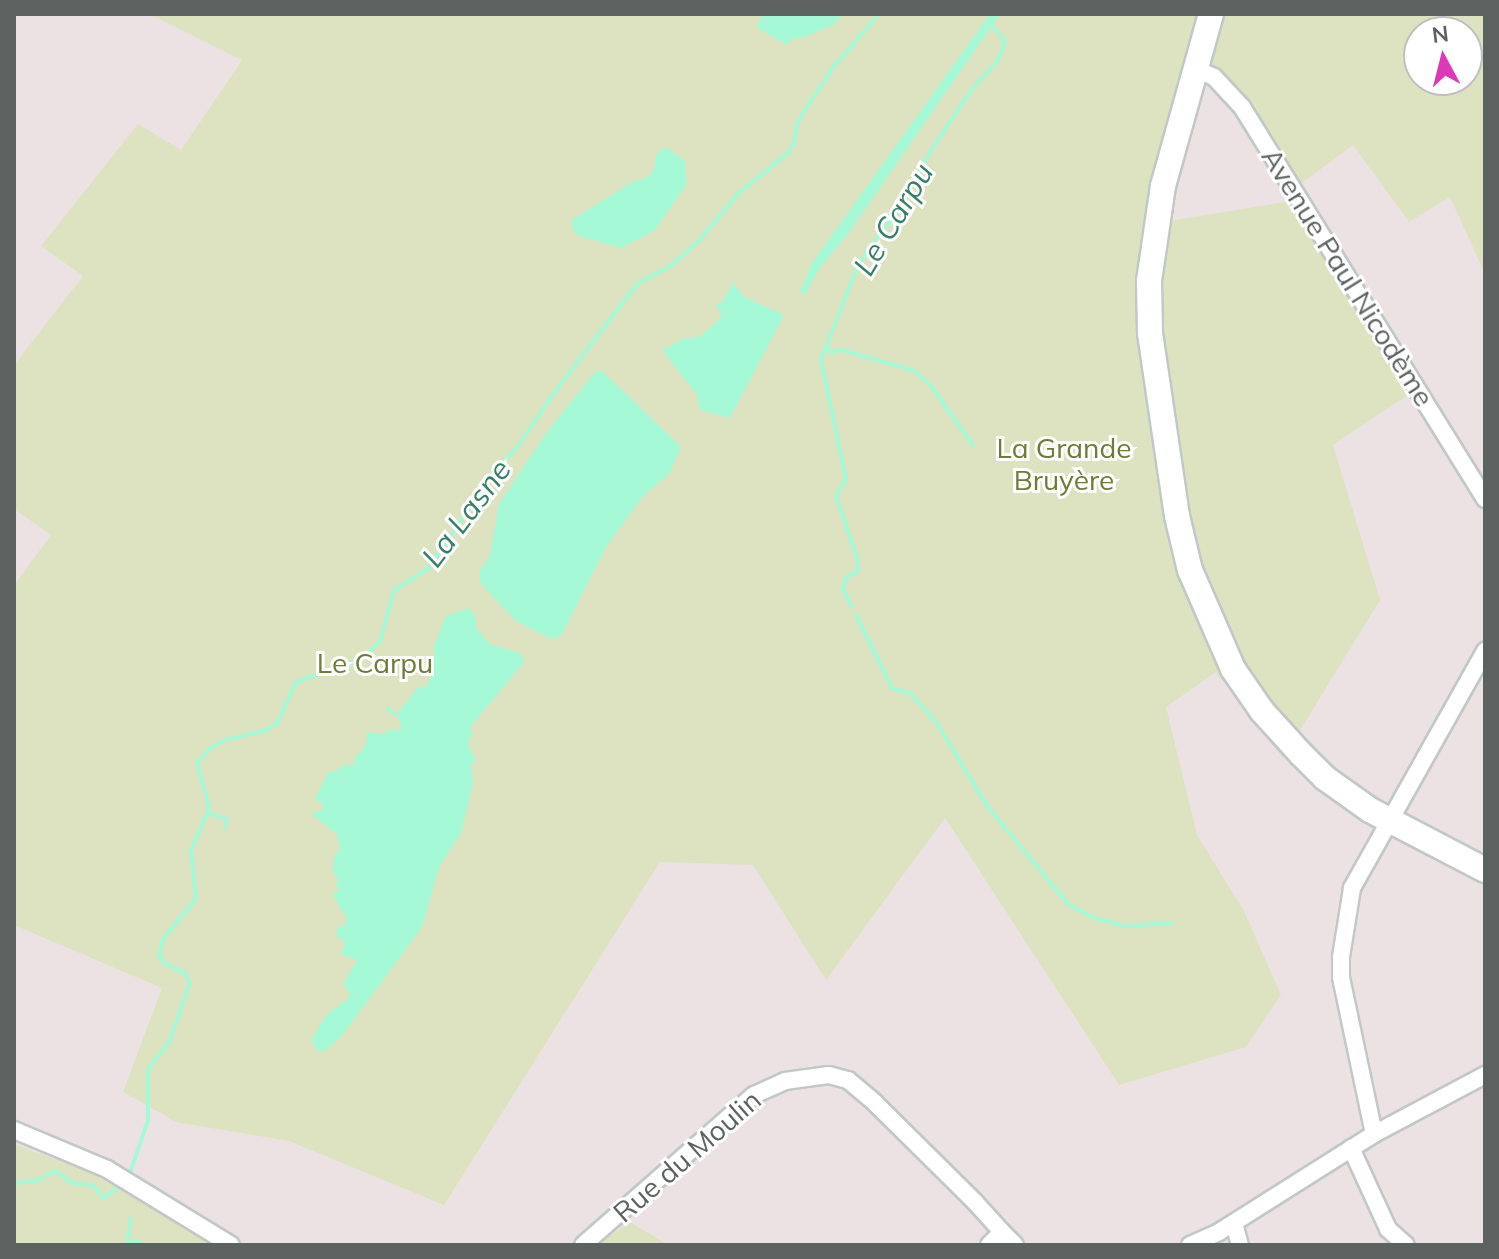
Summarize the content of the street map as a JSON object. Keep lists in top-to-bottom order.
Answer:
{
  "streets": {
    "street": ["Avenue Paul Nicodème", "Rue du Moulin"]
  },
  "water": ["Le Carpu", "La Lasne"],
  "parks": ["La Grande Bruyère", "Le Carpu"],
  "north": "top"
}
